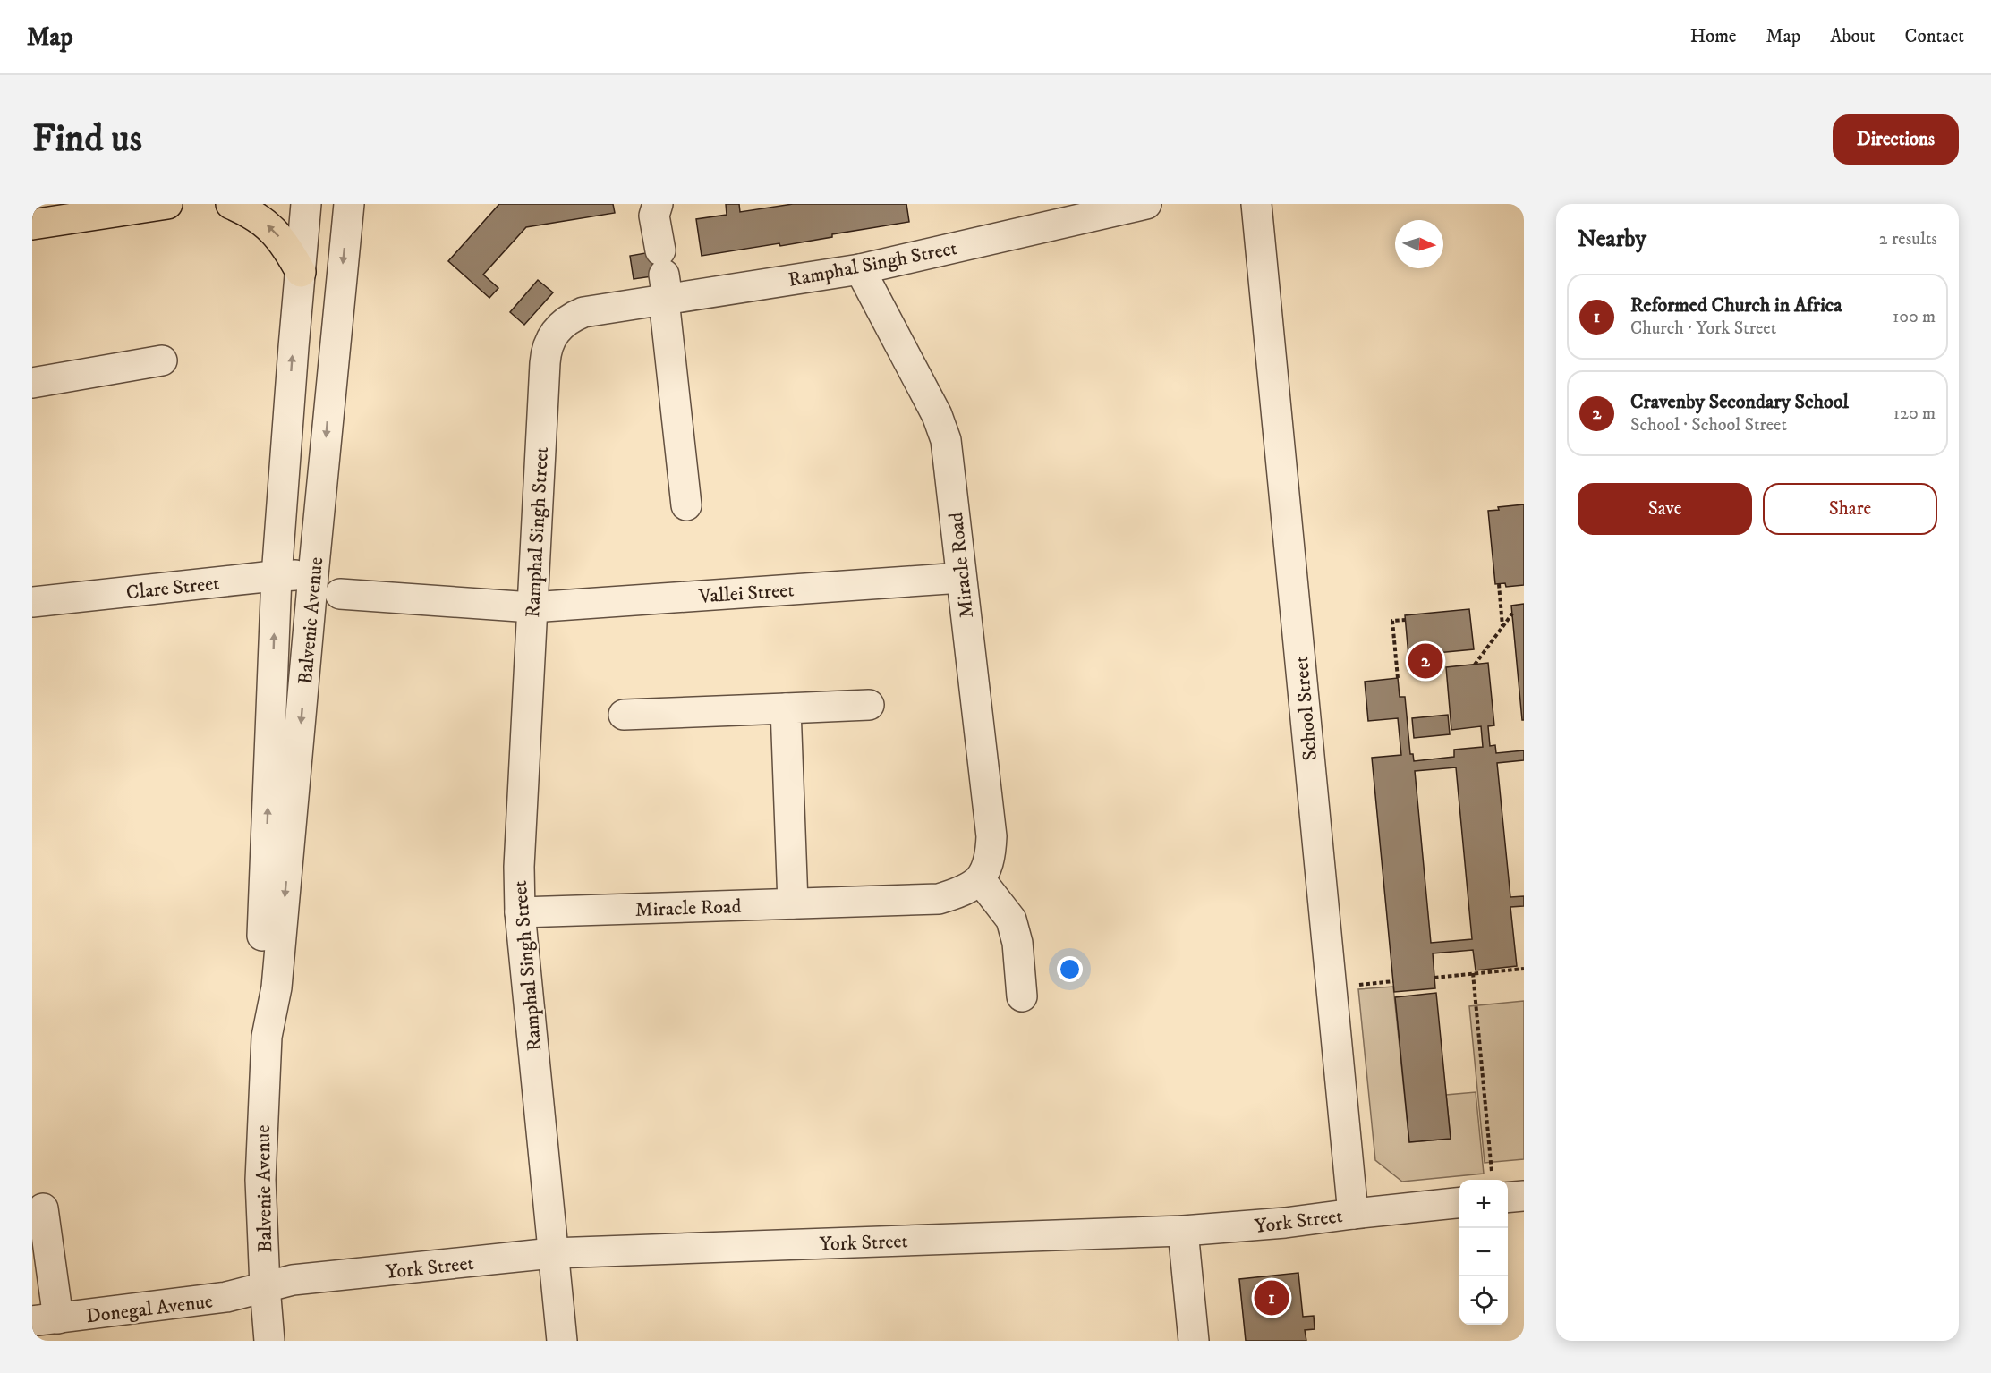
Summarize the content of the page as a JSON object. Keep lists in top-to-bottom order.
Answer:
{
  "streets": {
    "street": [
      "Ramphal Singh Street",
      "Miracle Road",
      "Clare Street",
      "Vallei Street",
      "Balvenie Avenue",
      "School Street",
      "York Street",
      "Donegal Avenue"
    ]
  },
  "crossings": [
    ["Ramphal Singh Street", "Miracle Road"],
    ["Ramphal Singh Street", "Vallei Street"],
    ["Ramphal Singh Street", "York Street"],
    ["Miracle Road", "Vallei Street"],
    ["Clare Street", "Balvenie Avenue"],
    ["Balvenie Avenue", "York Street"],
    ["Balvenie Avenue", "Donegal Avenue"],
    ["School Street", "York Street"],
    ["York Street", "Donegal Avenue"]
  ],
  "north": "right",
  "page": {
    "header": "Map",
    "nav": [
      "Home",
      "Map",
      "About",
      "Contact"
    ],
    "buttons": [
      "Directions",
      ["Save", "Share"]
    ],
    "title": "Find us",
    "heading": ["Nearby", "2 results"],
    "list": [
      {
        "mark": "1",
        "name": "Reformed Church in Africa",
        "note": "Church · York Street",
        "value": "100 m"
      },
      {
        "mark": "2",
        "name": "Cravenby Secondary School",
        "note": "School · School Street",
        "value": "120 m"
      }
    ],
    "pins": ["2", "1"],
    "map_buttons": ["+", "−"]
  }
}
